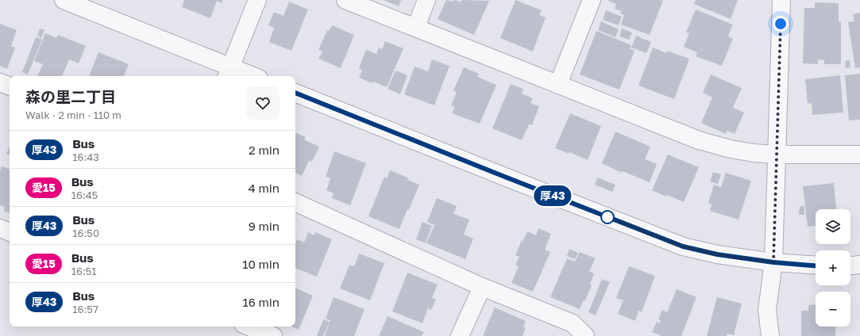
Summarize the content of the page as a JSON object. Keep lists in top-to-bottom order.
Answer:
{
  "lines": ["bus line 厚43"],
  "page": {
    "on_map": "厚43",
    "heading": ["森の里二丁目", "Walk · 2 min · 110 m"],
    "list": [
      {
        "mark": "厚43",
        "name": "Bus",
        "note": "16:43",
        "value": "2 min"
      },
      {
        "mark": "愛15",
        "name": "Bus",
        "note": "16:45",
        "value": "4 min"
      },
      {
        "mark": "厚43",
        "name": "Bus",
        "note": "16:50",
        "value": "9 min"
      },
      {
        "mark": "愛15",
        "name": "Bus",
        "note": "16:51",
        "value": "10 min"
      },
      {
        "mark": "厚43",
        "name": "Bus",
        "note": "16:57",
        "value": "16 min"
      }
    ],
    "map_buttons": ["+", "−"]
  }
}
